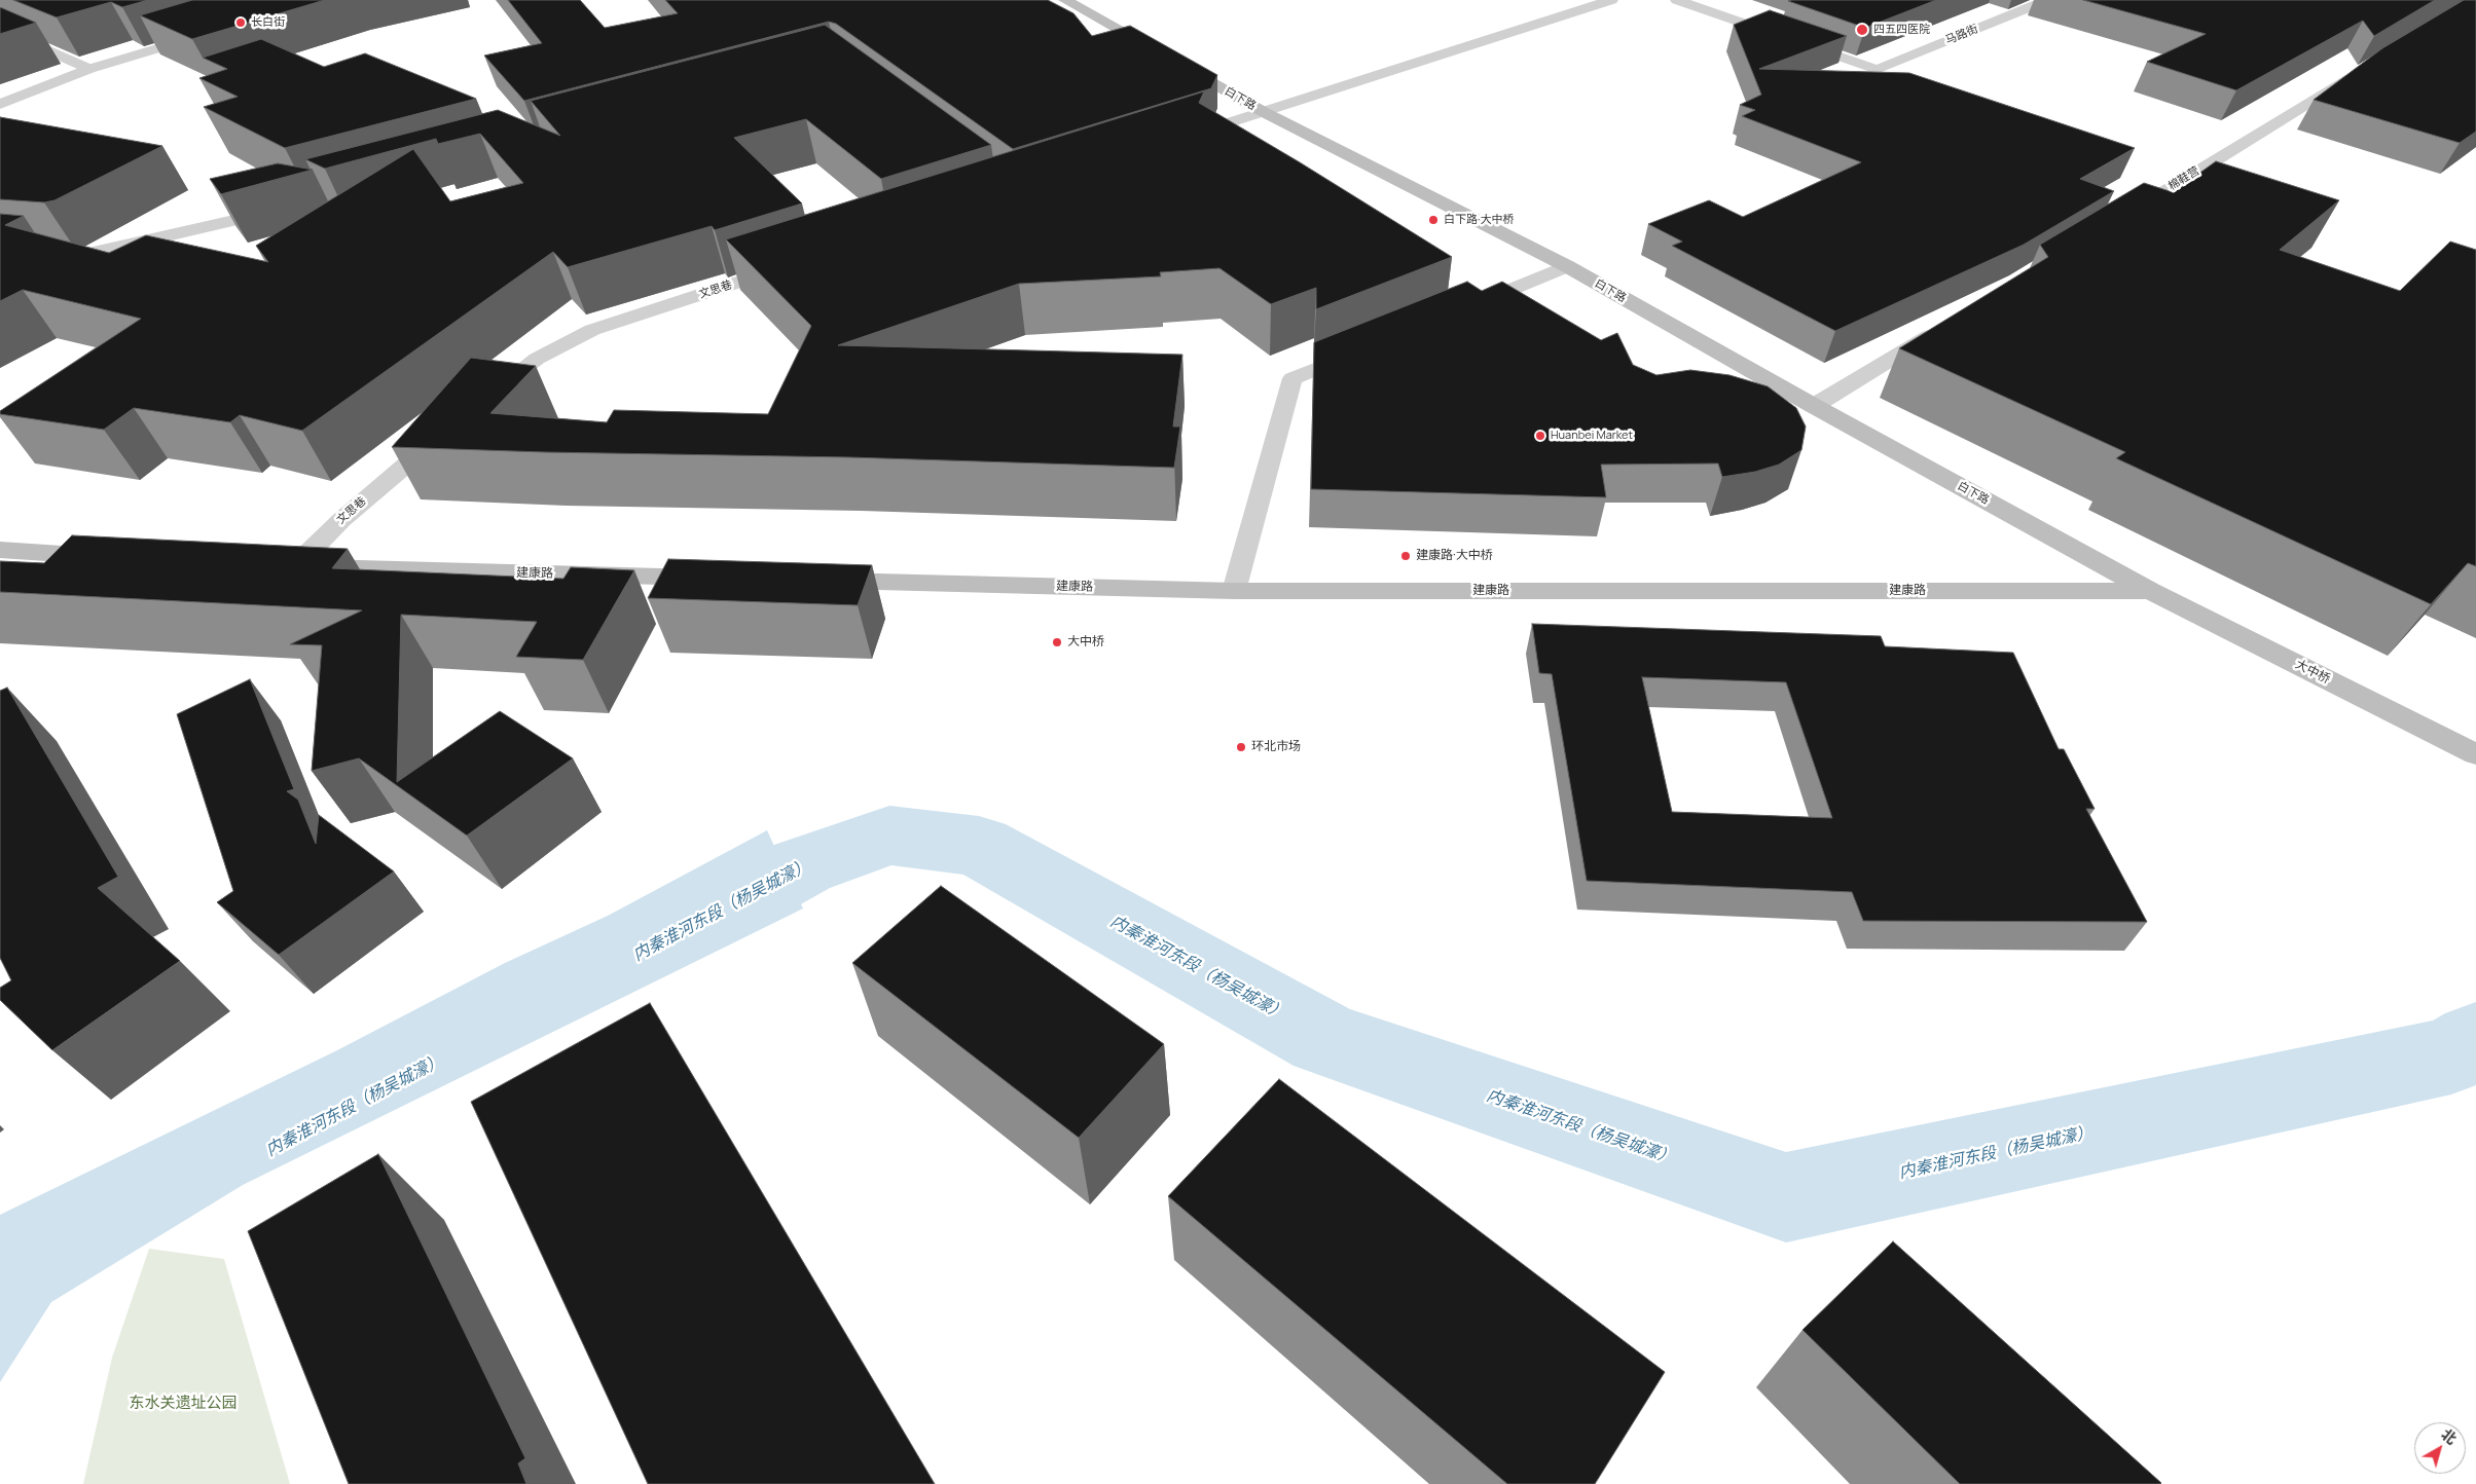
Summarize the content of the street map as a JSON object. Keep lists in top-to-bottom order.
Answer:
{
  "streets": {
    "main road": ["白下路", "建康路", "大中桥"],
    "street": ["马路街", "棉鞋营", "文思巷"]
  },
  "crossings": [
    ["白下路", "建康路"],
    ["白下路", "大中桥"],
    ["文思巷", "建康路"],
    ["建康路", "大中桥"]
  ],
  "water": ["内秦淮河东段（杨吴城濠）"],
  "parks": ["东水关遗址公园"],
  "places": [
    "长白街",
    "四五四医院",
    "白下路·大中桥",
    "Huanbei Market",
    "建康路·大中桥",
    "大中桥",
    "环北市场"
  ],
  "north": "top right"
}
